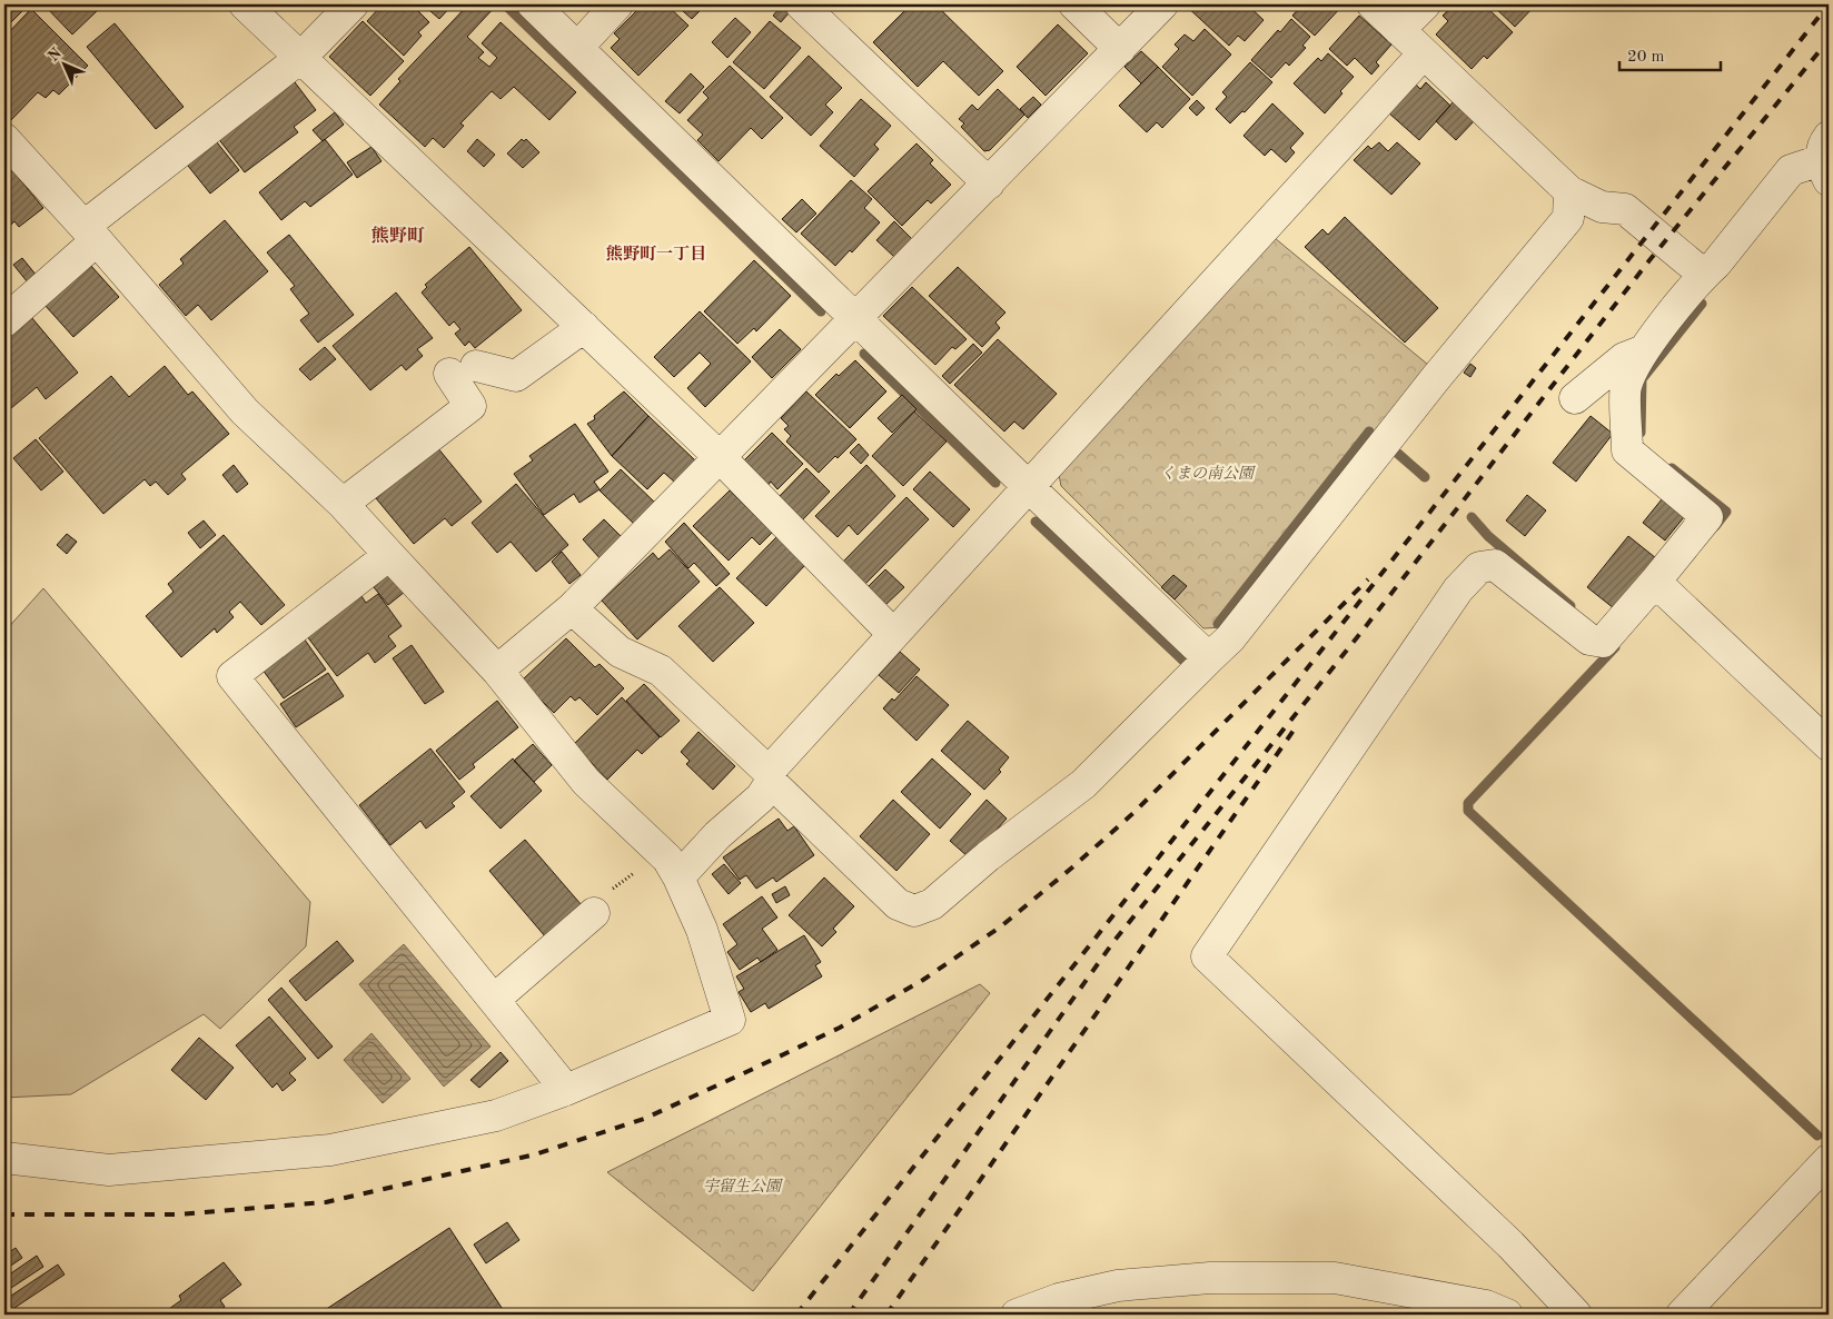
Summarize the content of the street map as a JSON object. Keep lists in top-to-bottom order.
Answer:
{
  "districts": ["熊野町", "熊野町一丁目"],
  "parks": ["くまの南公園", "宇留生公園"],
  "scale_bar": "20 m",
  "north": "top left"
}
